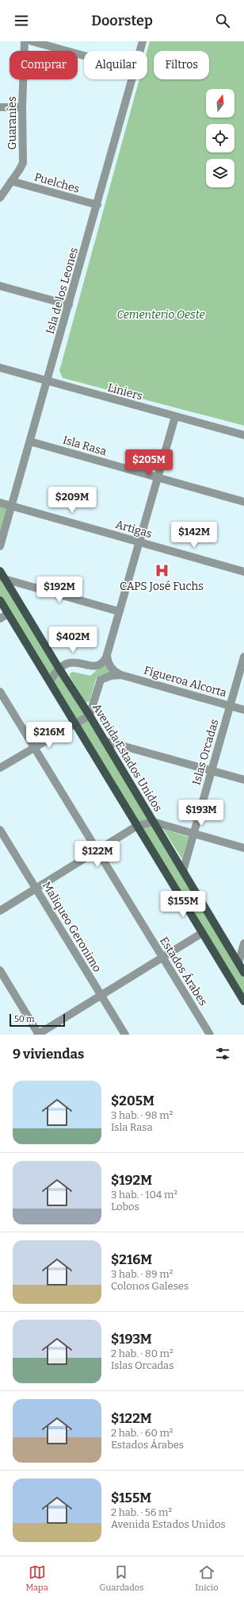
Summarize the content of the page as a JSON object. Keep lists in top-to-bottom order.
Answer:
{
  "streets": {
    "main road": ["Avenida Estados Unidos"],
    "street": [
      "Guaraníes",
      "Puelches",
      "Isla de los Leones",
      "Liniers",
      "Isla Rasa",
      "Artigas",
      "Figueroa Alcorta",
      "Islas Orcadas",
      "Maliqueo Geronimo",
      "Estados Árabes"
    ]
  },
  "crossings": [
    ["Guaraníes", "Puelches"],
    ["Puelches", "Isla de los Leones"],
    ["Isla de los Leones", "Liniers"],
    ["Isla de los Leones", "Isla Rasa"],
    ["Isla de los Leones", "Artigas"],
    ["Figueroa Alcorta", "Islas Orcadas"],
    ["Islas Orcadas", "Avenida Estados Unidos"]
  ],
  "parks": ["Cementerio Oeste"],
  "places": {
    "hospital": ["CAPS José Fuchs"]
  },
  "scale_bar": "50 m",
  "north": "top",
  "page": {
    "header": "Doorstep",
    "chip": ["Comprar", "Alquilar", "Filtros"],
    "price": [
      "$205M",
      "$209M",
      "$142M",
      "$192M",
      "$402M",
      "$216M",
      "$193M",
      "$122M",
      "$155M"
    ],
    "scale": "50 m",
    "heading": "9 viviendas",
    "list": [
      {
        "name": "$205M",
        "note": "3 hab. · 98 m² · Isla Rasa"
      },
      {
        "name": "$192M",
        "note": "3 hab. · 104 m² · Lobos"
      },
      {
        "name": "$216M",
        "note": "3 hab. · 89 m² · Colonos Galeses"
      },
      {
        "name": "$193M",
        "note": "2 hab. · 80 m² · Islas Orcadas"
      },
      {
        "name": "$122M",
        "note": "2 hab. · 60 m² · Estados Árabes"
      },
      {
        "name": "$155M",
        "note": "2 hab. · 56 m² · Avenida Estados Unidos"
      }
    ],
    "tabs": ["Mapa", "Guardados", "Inicio"]
  }
}
